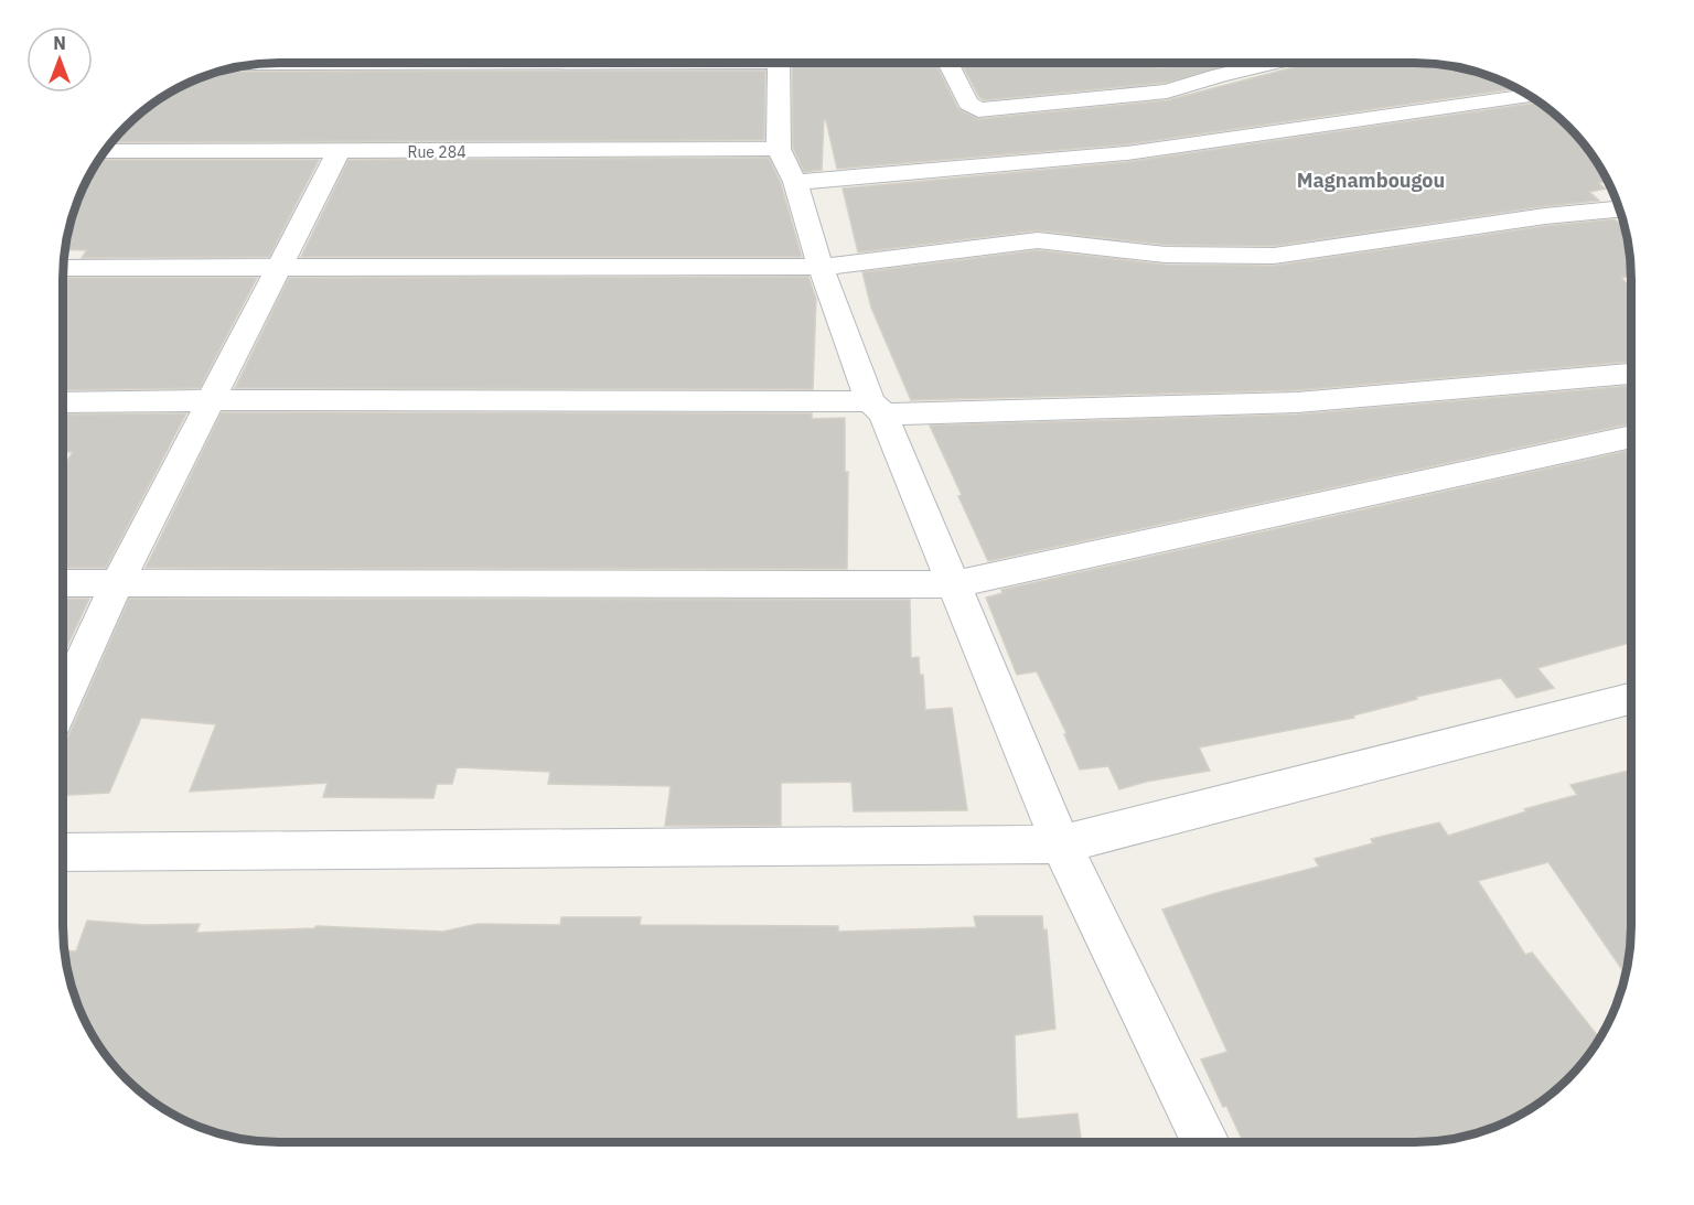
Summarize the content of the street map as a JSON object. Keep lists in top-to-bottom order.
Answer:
{
  "streets": {
    "street": ["Rue 284"]
  },
  "districts": ["Magnambougou"],
  "north": "top"
}
